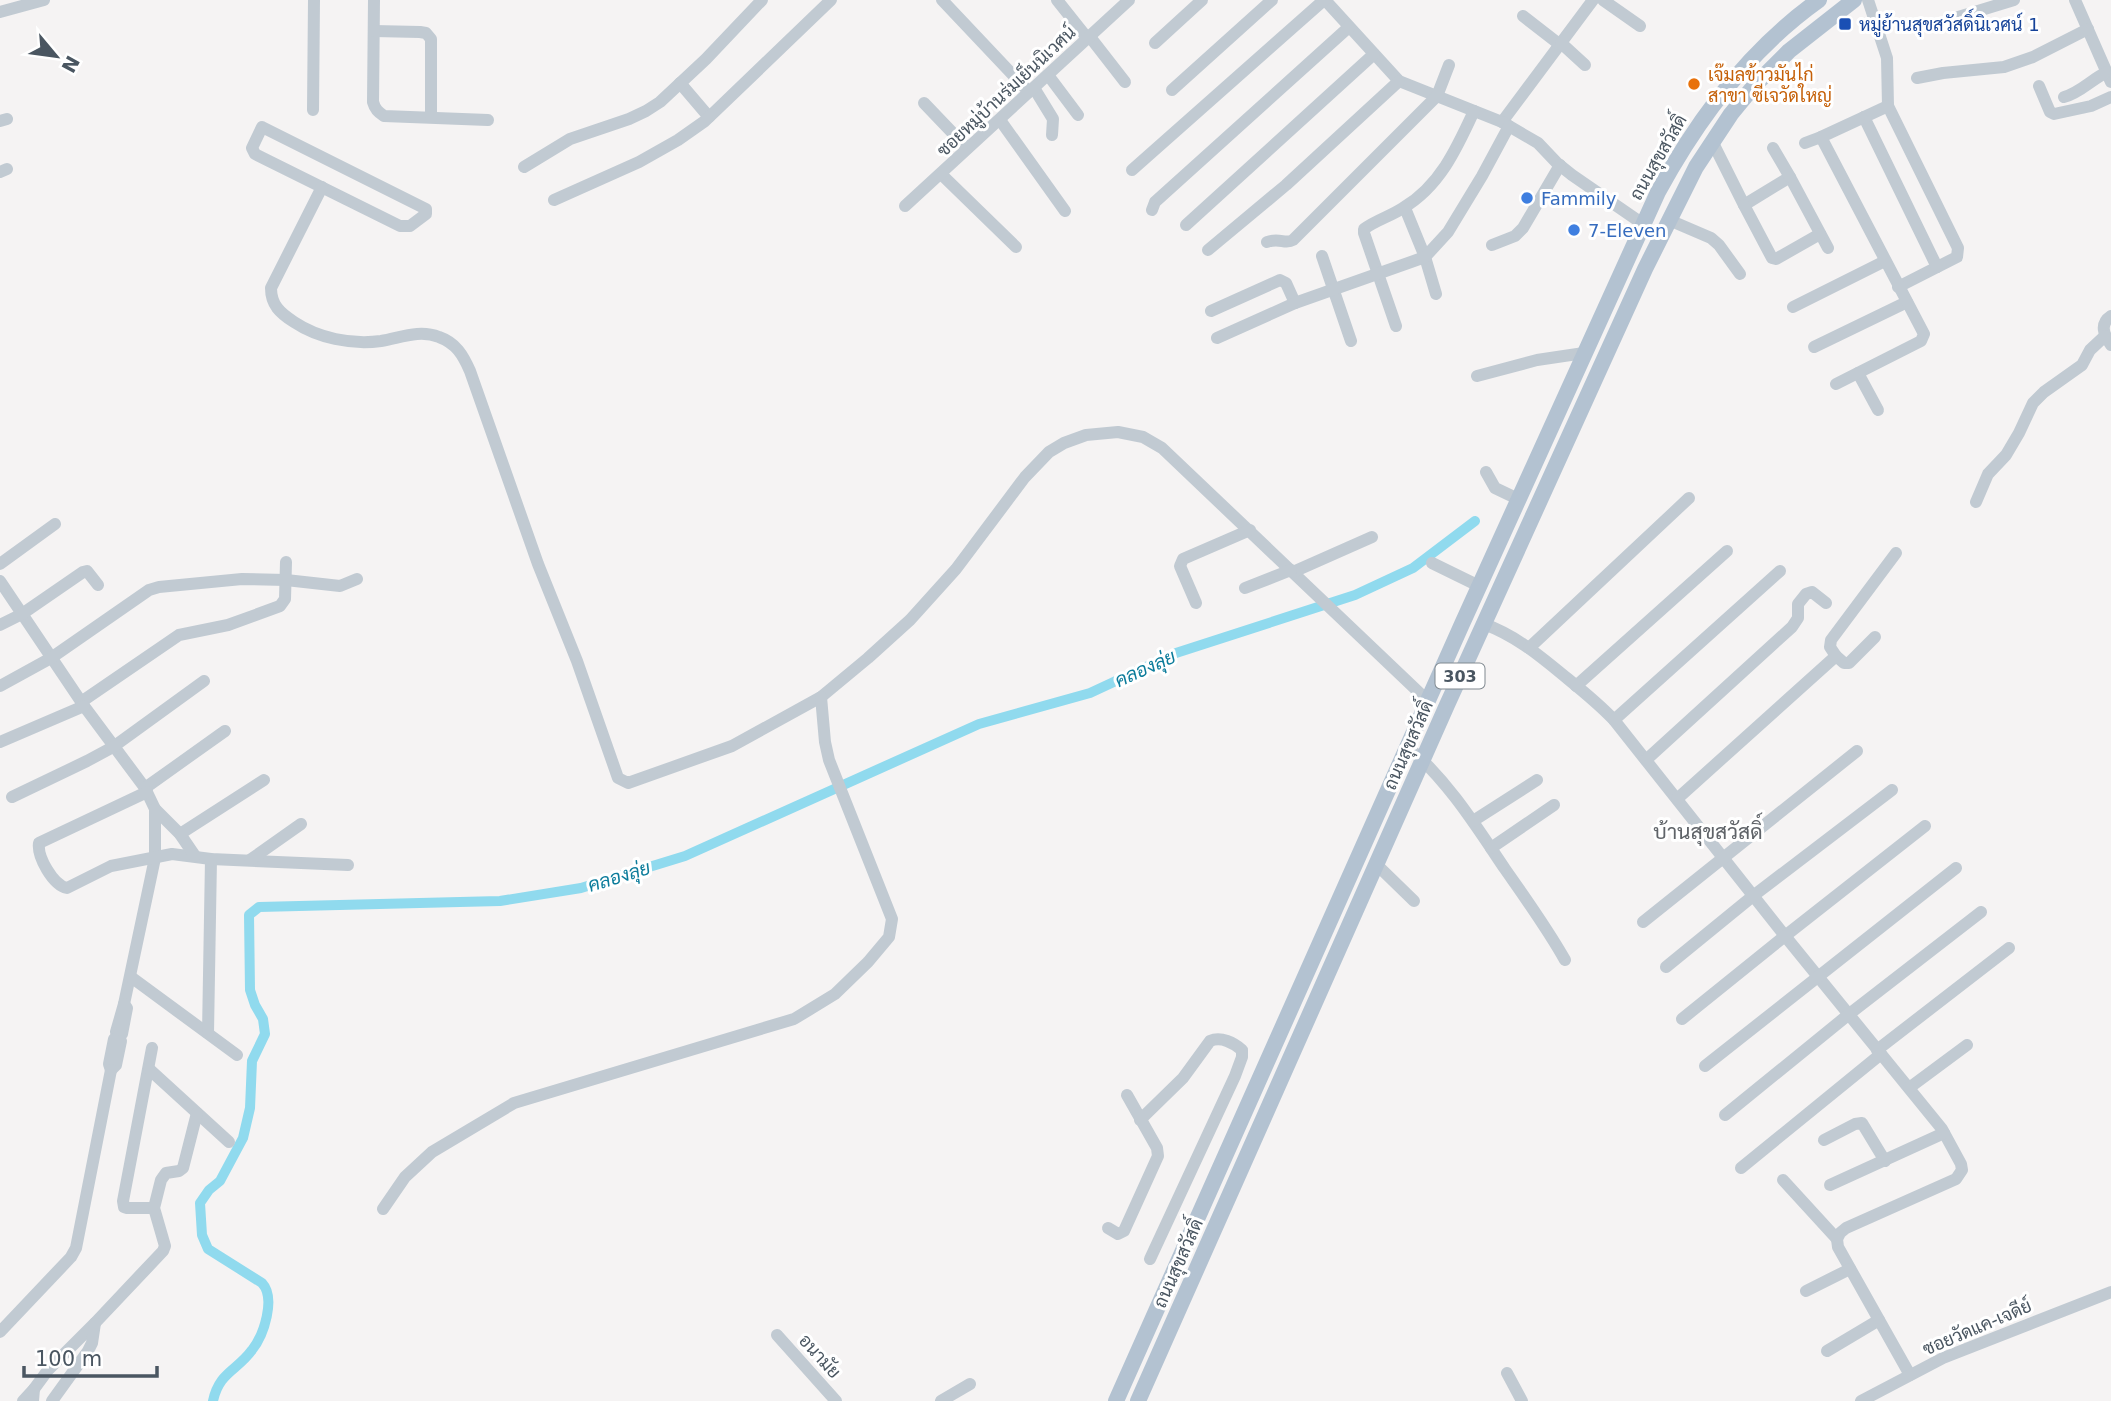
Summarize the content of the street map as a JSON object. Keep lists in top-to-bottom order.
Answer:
{
  "streets": {
    "main road": ["ถนนสุขสวัสดิ์", "303"],
    "street": ["ซอยหมู่บ้านร่มเย็นนิเวศน์", "ซอยวัดแค-เจดีย์", "อนามัย"]
  },
  "districts": ["บ้านสุขสวัสดิ์"],
  "water": ["คลองลุ่ย"],
  "places": {
    "transit": ["หมู่ย้านสุขสวัสดิ์นิเวศน์ 1"],
    "other": ["เจ๊มลข้าวมันไก่ สาขา ซีเจวัดใหญ่", "Fammily", "7-Eleven"]
  },
  "scale_bar": "100 m",
  "north": "bottom right"
}
